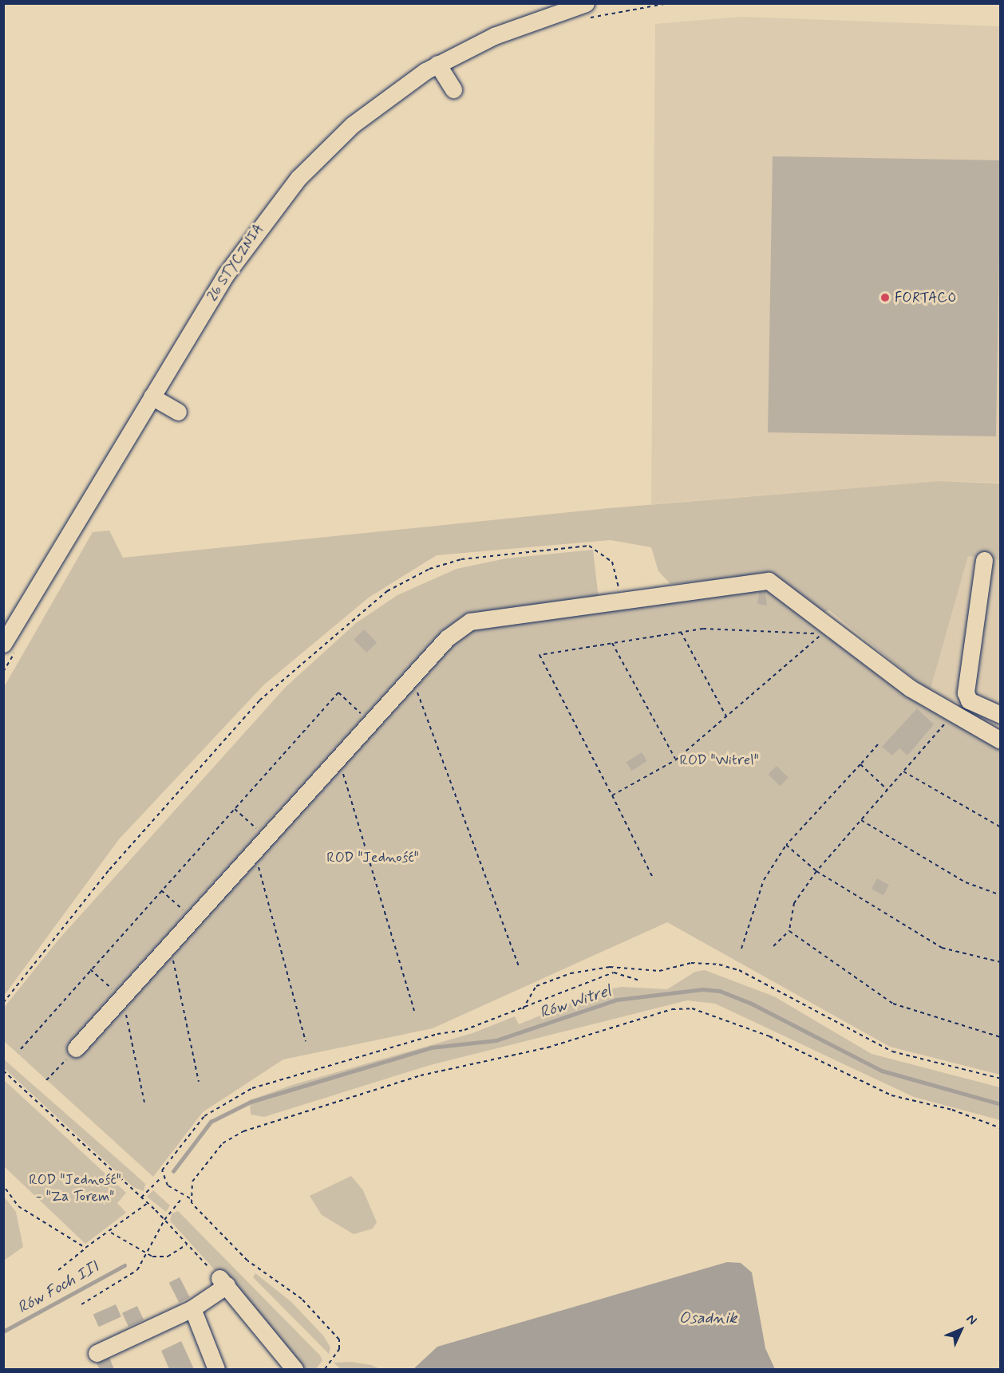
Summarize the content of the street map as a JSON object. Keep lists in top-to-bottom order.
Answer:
{
  "streets": {
    "street": ["26 STYCZNIA"]
  },
  "water": ["Rów Witrel", "Rów Foch III", "Osadnik"],
  "parks": ["ROD \"Witrel\"", "ROD \"Jedność\"", "ROD \"Jedność\" - \"Za Torem\""],
  "places": ["FORTACO"],
  "north": "top right"
}
